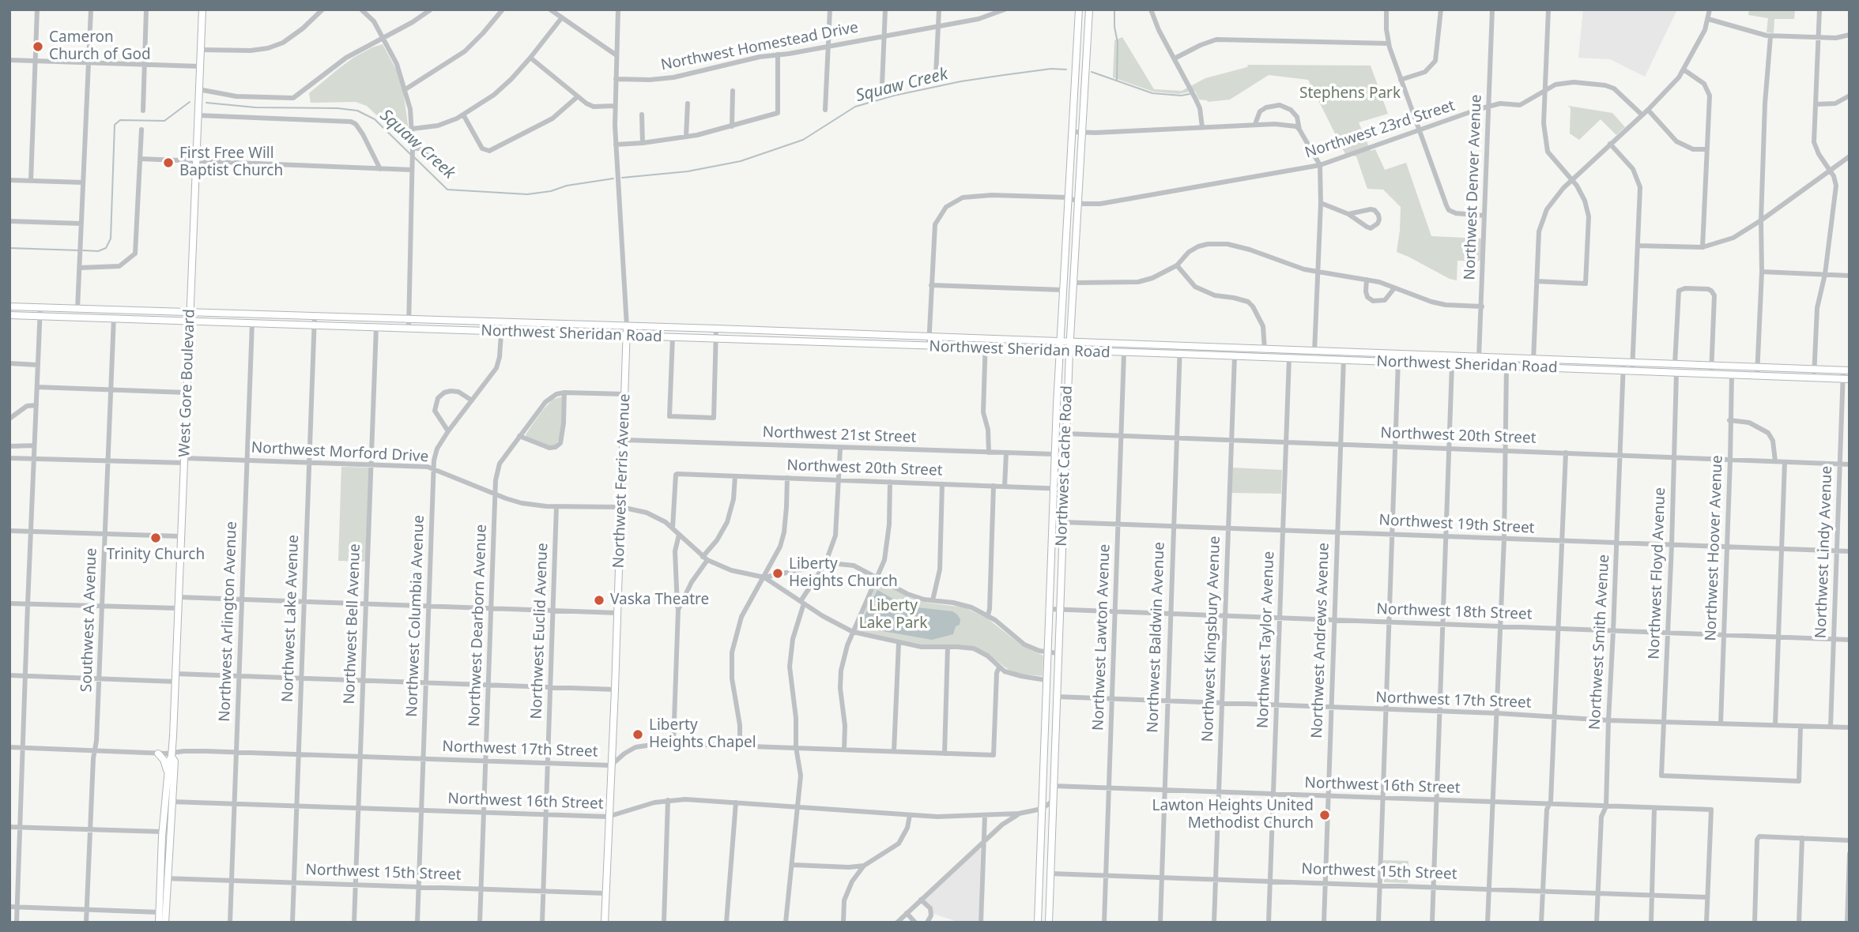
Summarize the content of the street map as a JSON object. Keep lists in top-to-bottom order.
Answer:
{
  "streets": {
    "main road": [
      "Northwest Sheridan Road",
      "West Gore Boulevard",
      "Northwest Cache Road",
      "Northwest Ferris Avenue"
    ],
    "street": [
      "Northwest Homestead Drive",
      "Northwest 23rd Street",
      "Northwest Denver Avenue",
      "Northwest 21st Street",
      "Northwest 20th Street",
      "Northwest Morford Drive",
      "Northwest 19th Street",
      "Northwest Hoover Avenue",
      "Northwest Lindy Avenue",
      "Northwest Floyd Avenue",
      "Northwest 18th Street",
      "Northwest Columbia Avenue",
      "Northwest Lake Avenue",
      "Southwest A Avenue",
      "Northwest Arlington Avenue",
      "Northwest Bell Avenue",
      "Northwest Dearborn Avenue",
      "Northwest Euclid Avenue",
      "Northwest Lawton Avenue",
      "Northwest Baldwin Avenue",
      "Northwest Kingsbury Avenue",
      "Northwest Taylor Avenue",
      "Northwest Andrews Avenue",
      "Northwest Smith Avenue",
      "Northwest 17th Street",
      "Northwest 16th Street",
      "Northwest 15th Street"
    ]
  },
  "crossings": [
    ["Northwest 23rd Street", "Northwest Denver Avenue"],
    ["Northwest 23rd Street", "Northwest Cache Road"],
    ["Northwest Denver Avenue", "Northwest Sheridan Road"],
    ["Northwest Sheridan Road", "West Gore Boulevard"],
    ["Northwest Sheridan Road", "Northwest Cache Road"],
    ["Northwest Sheridan Road", "Northwest Ferris Avenue"],
    ["Northwest Sheridan Road", "Northwest Hoover Avenue"],
    ["Northwest Sheridan Road", "Northwest Lindy Avenue"],
    ["Northwest Sheridan Road", "Northwest Floyd Avenue"],
    ["Northwest Sheridan Road", "Northwest Columbia Avenue"],
    ["Northwest Sheridan Road", "Northwest Lake Avenue"],
    ["Northwest Sheridan Road", "Southwest A Avenue"],
    ["Northwest Sheridan Road", "Northwest Arlington Avenue"],
    ["Northwest Sheridan Road", "Northwest Bell Avenue"],
    ["Northwest Sheridan Road", "Northwest Lawton Avenue"],
    ["Northwest Sheridan Road", "Northwest Baldwin Avenue"],
    ["Northwest Sheridan Road", "Northwest Kingsbury Avenue"],
    ["Northwest Sheridan Road", "Northwest Taylor Avenue"],
    ["Northwest Sheridan Road", "Northwest Andrews Avenue"],
    ["Northwest Sheridan Road", "Northwest Smith Avenue"],
    ["West Gore Boulevard", "Northwest Morford Drive"],
    ["West Gore Boulevard", "Northwest 17th Street"],
    ["West Gore Boulevard", "Northwest 16th Street"],
    ["West Gore Boulevard", "Northwest 15th Street"],
    ["Northwest 21st Street", "Northwest Cache Road"],
    ["Northwest 21st Street", "Northwest Ferris Avenue"],
    ["Northwest 20th Street", "Northwest Morford Drive"],
    ["Northwest 20th Street", "Northwest Cache Road"],
    ["Northwest 20th Street", "Northwest Hoover Avenue"],
    ["Northwest 20th Street", "Northwest Lindy Avenue"],
    ["Northwest 20th Street", "Northwest Floyd Avenue"],
    ["Northwest 20th Street", "Northwest Lawton Avenue"],
    ["Northwest 20th Street", "Northwest Baldwin Avenue"],
    ["Northwest 20th Street", "Northwest Kingsbury Avenue"],
    ["Northwest 20th Street", "Northwest Taylor Avenue"],
    ["Northwest 20th Street", "Northwest Andrews Avenue"],
    ["Northwest 20th Street", "Northwest Smith Avenue"],
    ["Northwest Morford Drive", "Northwest Ferris Avenue"],
    ["Northwest Morford Drive", "Northwest Columbia Avenue"],
    ["Northwest Morford Drive", "Northwest Lake Avenue"],
    ["Northwest Morford Drive", "Southwest A Avenue"],
    ["Northwest Morford Drive", "Northwest Arlington Avenue"],
    ["Northwest Morford Drive", "Northwest Bell Avenue"],
    ["Northwest Morford Drive", "Northwest Dearborn Avenue"],
    ["Northwest Morford Drive", "Northwest Euclid Avenue"],
    ["Northwest Cache Road", "Northwest 19th Street"],
    ["Northwest Cache Road", "Northwest 18th Street"],
    ["Northwest Cache Road", "Northwest 17th Street"],
    ["Northwest Cache Road", "Northwest 16th Street"],
    ["Northwest Cache Road", "Northwest 15th Street"],
    ["Northwest Ferris Avenue", "Northwest 17th Street"],
    ["Northwest Ferris Avenue", "Northwest 16th Street"],
    ["Northwest Ferris Avenue", "Northwest 15th Street"],
    ["Northwest 19th Street", "Northwest Hoover Avenue"],
    ["Northwest 19th Street", "Northwest Lindy Avenue"],
    ["Northwest 19th Street", "Northwest Floyd Avenue"],
    ["Northwest 19th Street", "Northwest Lawton Avenue"],
    ["Northwest 19th Street", "Northwest Baldwin Avenue"],
    ["Northwest 19th Street", "Northwest Kingsbury Avenue"],
    ["Northwest 19th Street", "Northwest Taylor Avenue"],
    ["Northwest 19th Street", "Northwest Andrews Avenue"],
    ["Northwest 19th Street", "Northwest Smith Avenue"],
    ["Northwest Hoover Avenue", "Northwest 18th Street"],
    ["Northwest Hoover Avenue", "Northwest 17th Street"],
    ["Northwest Lindy Avenue", "Northwest 18th Street"],
    ["Northwest Lindy Avenue", "Northwest 17th Street"],
    ["Northwest Floyd Avenue", "Northwest 18th Street"],
    ["Northwest Floyd Avenue", "Northwest 17th Street"],
    ["Northwest 18th Street", "Northwest Lawton Avenue"],
    ["Northwest 18th Street", "Northwest Baldwin Avenue"],
    ["Northwest 18th Street", "Northwest Kingsbury Avenue"],
    ["Northwest 18th Street", "Northwest Taylor Avenue"],
    ["Northwest 18th Street", "Northwest Andrews Avenue"],
    ["Northwest 18th Street", "Northwest Smith Avenue"],
    ["Northwest Columbia Avenue", "Northwest 17th Street"],
    ["Northwest Columbia Avenue", "Northwest 16th Street"],
    ["Northwest Columbia Avenue", "Northwest 15th Street"],
    ["Northwest Lake Avenue", "Northwest 17th Street"],
    ["Northwest Lake Avenue", "Northwest 16th Street"],
    ["Northwest Lake Avenue", "Northwest 15th Street"],
    ["Southwest A Avenue", "Northwest 17th Street"],
    ["Northwest Arlington Avenue", "Northwest 17th Street"],
    ["Northwest Arlington Avenue", "Northwest 16th Street"],
    ["Northwest Arlington Avenue", "Northwest 15th Street"],
    ["Northwest Bell Avenue", "Northwest 17th Street"],
    ["Northwest Bell Avenue", "Northwest 16th Street"],
    ["Northwest Bell Avenue", "Northwest 15th Street"],
    ["Northwest Dearborn Avenue", "Northwest 17th Street"],
    ["Northwest Dearborn Avenue", "Northwest 16th Street"],
    ["Northwest Dearborn Avenue", "Northwest 15th Street"],
    ["Northwest Euclid Avenue", "Northwest 17th Street"],
    ["Northwest Euclid Avenue", "Northwest 16th Street"],
    ["Northwest Euclid Avenue", "Northwest 15th Street"],
    ["Northwest Lawton Avenue", "Northwest 17th Street"],
    ["Northwest Lawton Avenue", "Northwest 16th Street"],
    ["Northwest Lawton Avenue", "Northwest 15th Street"],
    ["Northwest Baldwin Avenue", "Northwest 17th Street"],
    ["Northwest Baldwin Avenue", "Northwest 16th Street"],
    ["Northwest Baldwin Avenue", "Northwest 15th Street"],
    ["Northwest Kingsbury Avenue", "Northwest 17th Street"],
    ["Northwest Kingsbury Avenue", "Northwest 16th Street"],
    ["Northwest Kingsbury Avenue", "Northwest 15th Street"],
    ["Northwest Taylor Avenue", "Northwest 17th Street"],
    ["Northwest Taylor Avenue", "Northwest 16th Street"],
    ["Northwest Taylor Avenue", "Northwest 15th Street"],
    ["Northwest Andrews Avenue", "Northwest 17th Street"],
    ["Northwest Andrews Avenue", "Northwest 16th Street"],
    ["Northwest Andrews Avenue", "Northwest 15th Street"],
    ["Northwest Smith Avenue", "Northwest 17th Street"],
    ["Northwest Smith Avenue", "Northwest 16th Street"],
    ["Northwest Smith Avenue", "Northwest 15th Street"],
    ["Northwest 16th Street", "Northwest 15th Street"]
  ],
  "water": ["Squaw Creek"],
  "parks": ["Stephens Park", "Liberty Lake Park"],
  "places": [
    "Cameron Church of God",
    "First Free Will Baptist Church",
    "Trinity Church",
    "Liberty Heights Church",
    "Vaska Theatre",
    "Liberty Heights Chapel",
    "Lawton Heights United Methodist Church"
  ]
}
